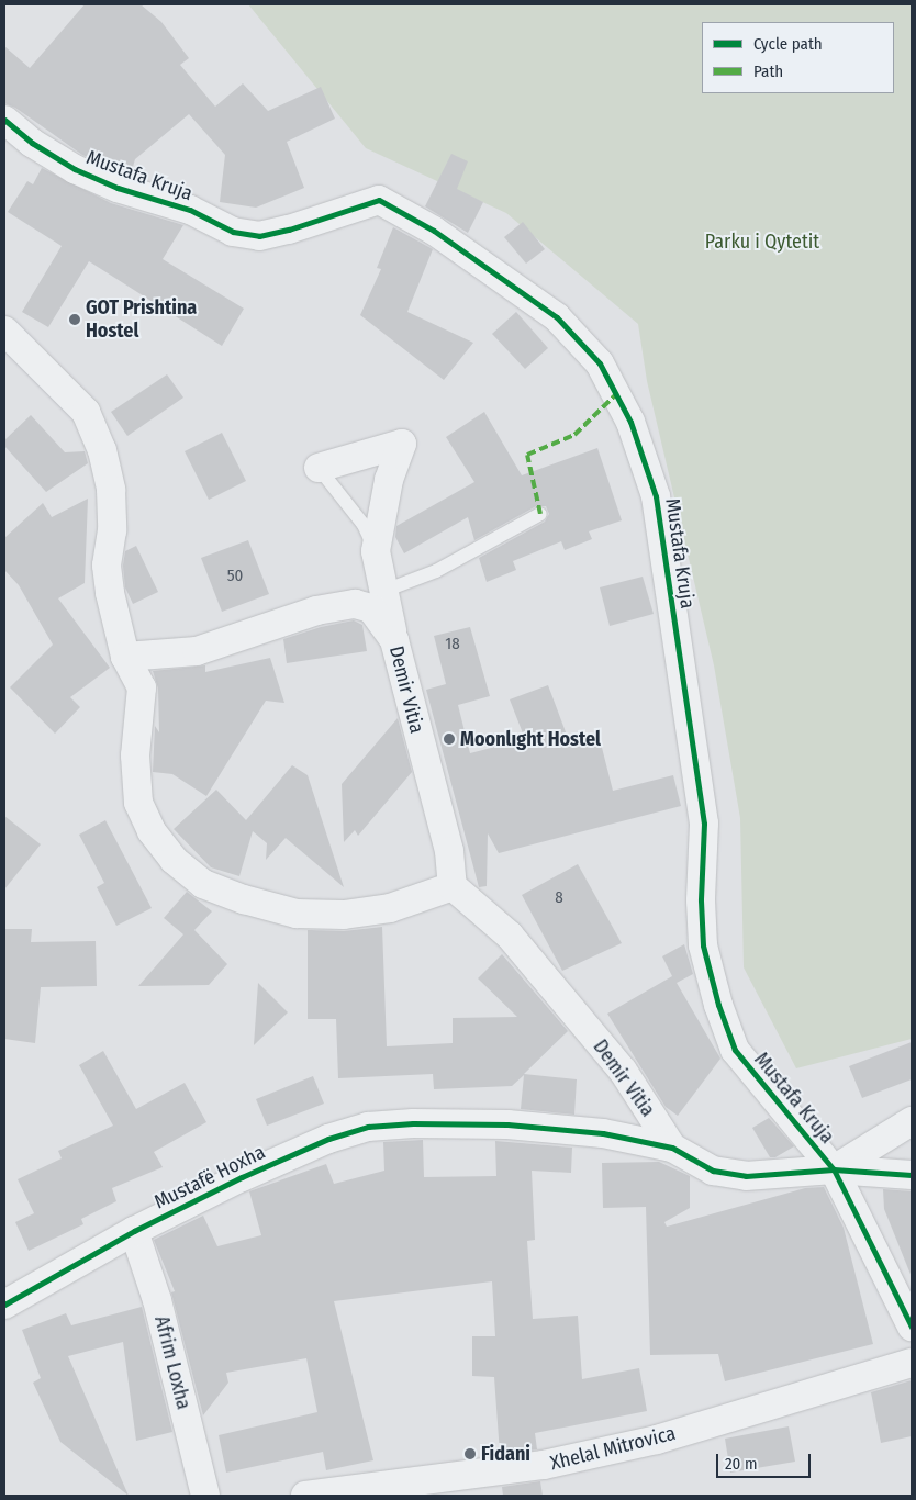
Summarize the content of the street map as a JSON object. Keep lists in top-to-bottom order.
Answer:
{
  "streets": {
    "street": [
      "Mustafa Kruja",
      "Demir Vitia",
      "Mustafë Hoxha",
      "Afrim Loxha",
      "Xhelal Mitrovica"
    ]
  },
  "crossings": [
    ["Mustafa Kruja", "Demir Vitia"],
    ["Mustafa Kruja", "Mustafë Hoxha"],
    ["Demir Vitia", "Mustafë Hoxha"],
    ["Mustafë Hoxha", "Afrim Loxha"]
  ],
  "parks": ["Parku i Qytetit"],
  "places": ["GOT Prishtina Hostel", "Moonlıght Hostel", "Fidani"],
  "house_numbers": ["50", "18", "8"],
  "legend": ["Cycle path", "Path"],
  "scale_bar": "20 m"
}
